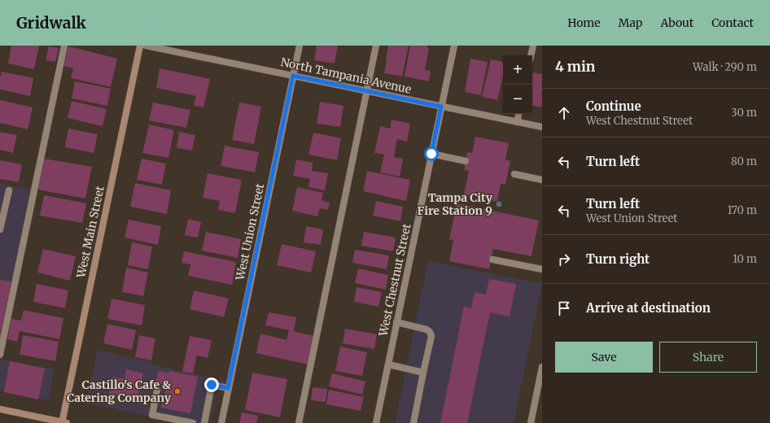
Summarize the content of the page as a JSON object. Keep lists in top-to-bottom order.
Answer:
{
  "streets": {
    "street": [
      "North Tampania Avenue",
      "West Main Street",
      "West Union Street",
      "West Chestnut Street"
    ]
  },
  "crossings": [
    ["North Tampania Avenue", "West Union Street"],
    ["North Tampania Avenue", "West Chestnut Street"]
  ],
  "places": ["Tampa City Fire Station 9", "Castillo's Cafe & Catering Company"],
  "page": {
    "header": "Gridwalk",
    "nav": [
      "Home",
      "Map",
      "About",
      "Contact"
    ],
    "heading": ["4 min", "Walk · 290 m"],
    "map_buttons": ["+", "−"],
    "list": [
      ["Continue", "West Chestnut Street", "30 m"],
      ["Turn left", "80 m"],
      ["Turn left", "West Union Street", "170 m"],
      ["Turn right", "10 m"],
      "Arrive at destination"
    ],
    "buttons": ["Save", "Share"]
  }
}
